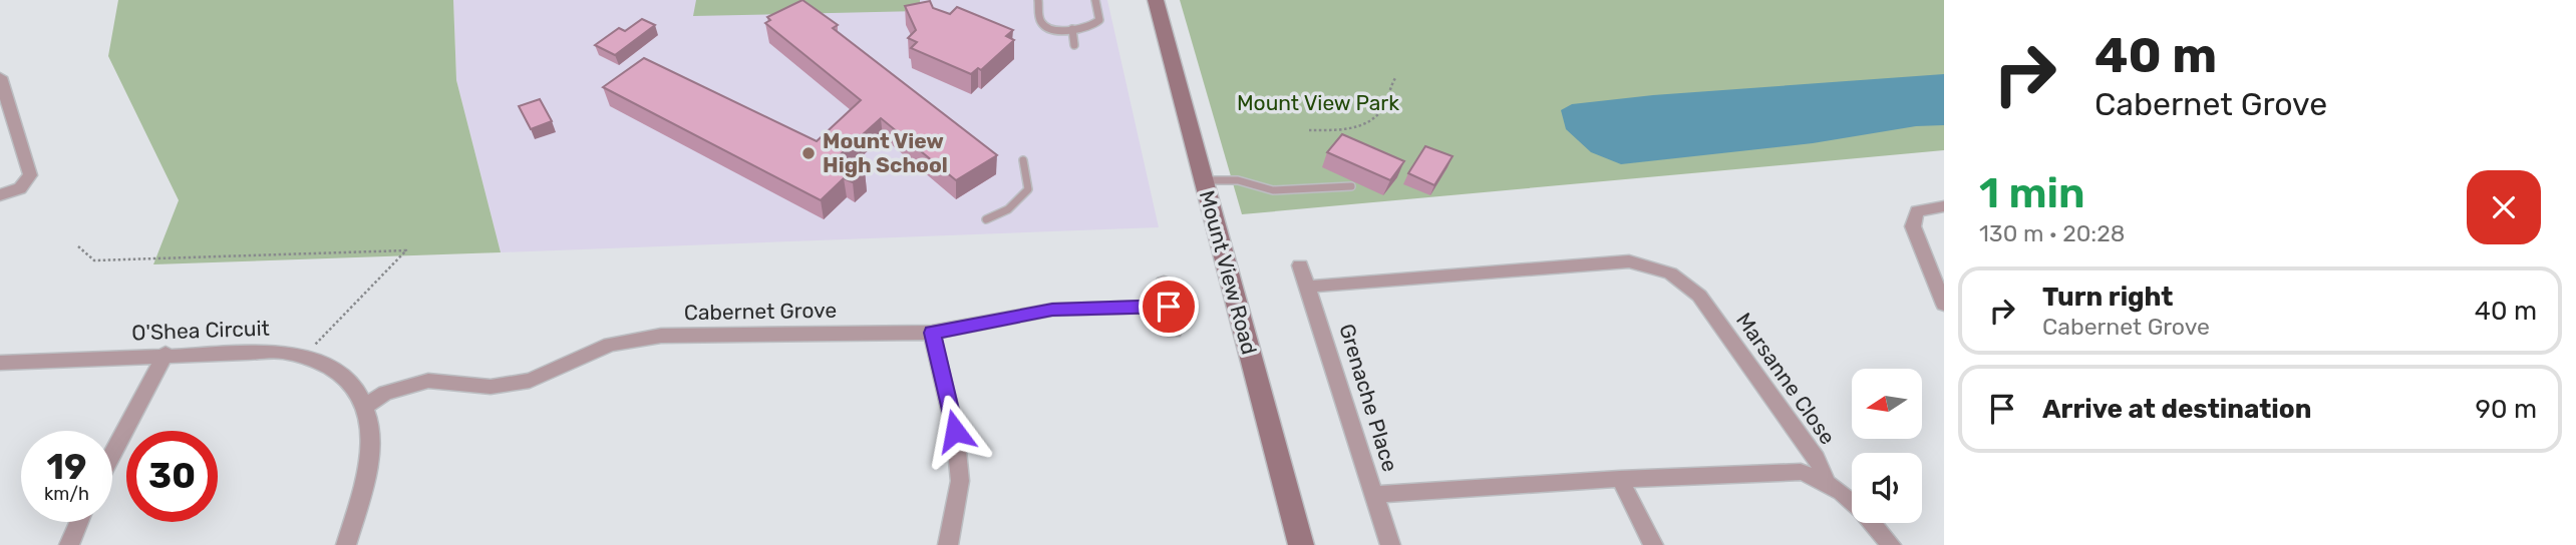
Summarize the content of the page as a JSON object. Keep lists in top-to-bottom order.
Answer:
{
  "streets": {
    "main road": ["Mount View Road"],
    "street": [
      "Cabernet Grove",
      "O'Shea Circuit",
      "Marsanne Close",
      "Grenache Place"
    ]
  },
  "crossings": [
    ["Cabernet Grove", "O'Shea Circuit"],
    ["Marsanne Close", "Grenache Place"]
  ],
  "parks": ["Mount View Park"],
  "places": ["Mount View High School"],
  "north": "left",
  "page": {
    "turn": ["40 m", "Cabernet Grove"],
    "heading": ["1 min", "130 m · 20:28"],
    "list": [
      {
        "name": "Turn right",
        "note": "Cabernet Grove",
        "value": "40 m"
      },
      {
        "name": "Arrive at destination",
        "value": "90 m"
      }
    ],
    "speed": "19 km/h",
    "limit": "30"
  }
}
